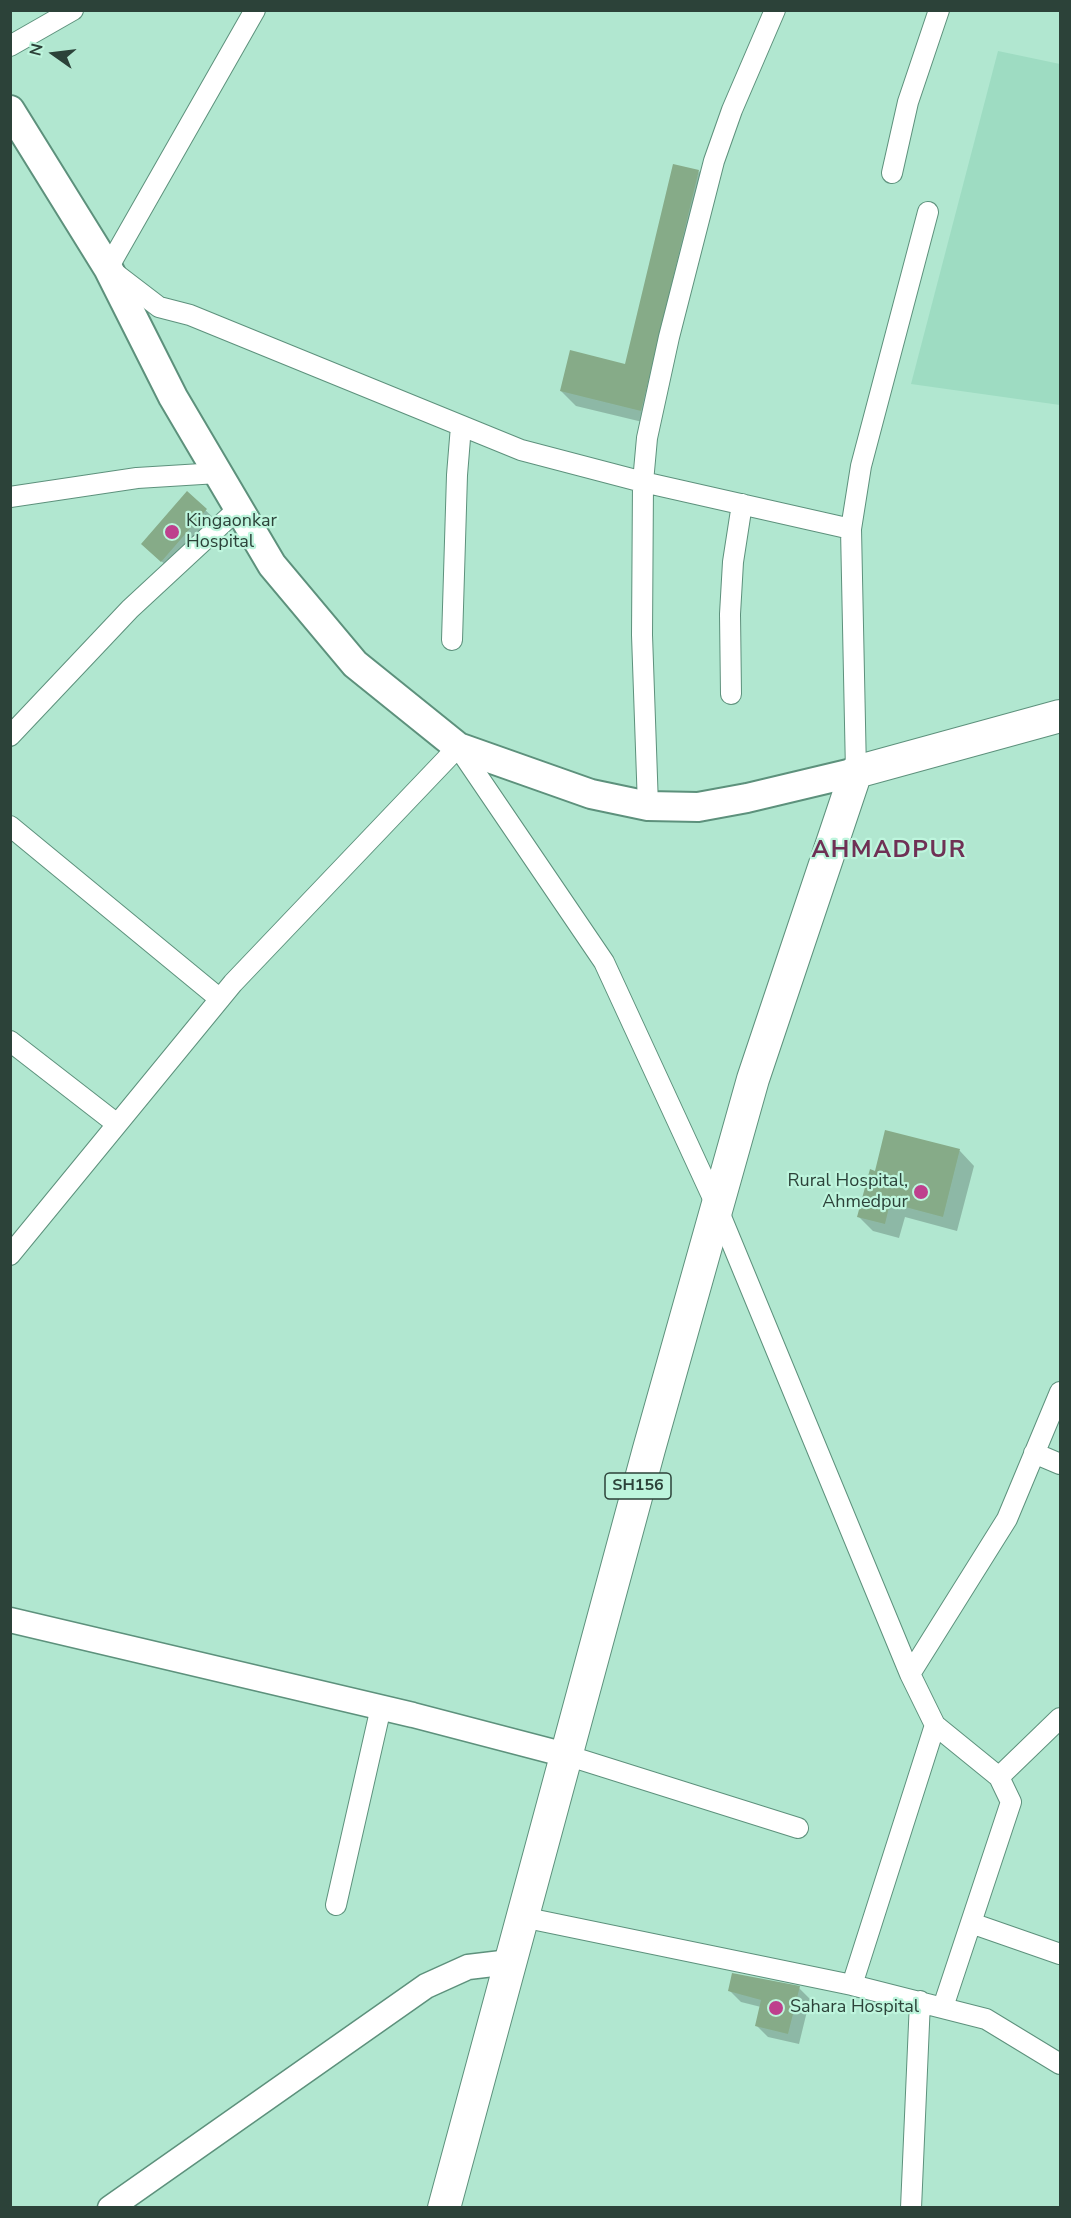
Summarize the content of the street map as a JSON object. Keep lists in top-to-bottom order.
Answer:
{
  "streets": {
    "main road": ["SH156"]
  },
  "districts": ["AHMADPUR"],
  "places": ["Kingaonkar Hospital", "Rural Hospital, Ahmedpur", "Sahara Hospital"],
  "north": "left"
}
